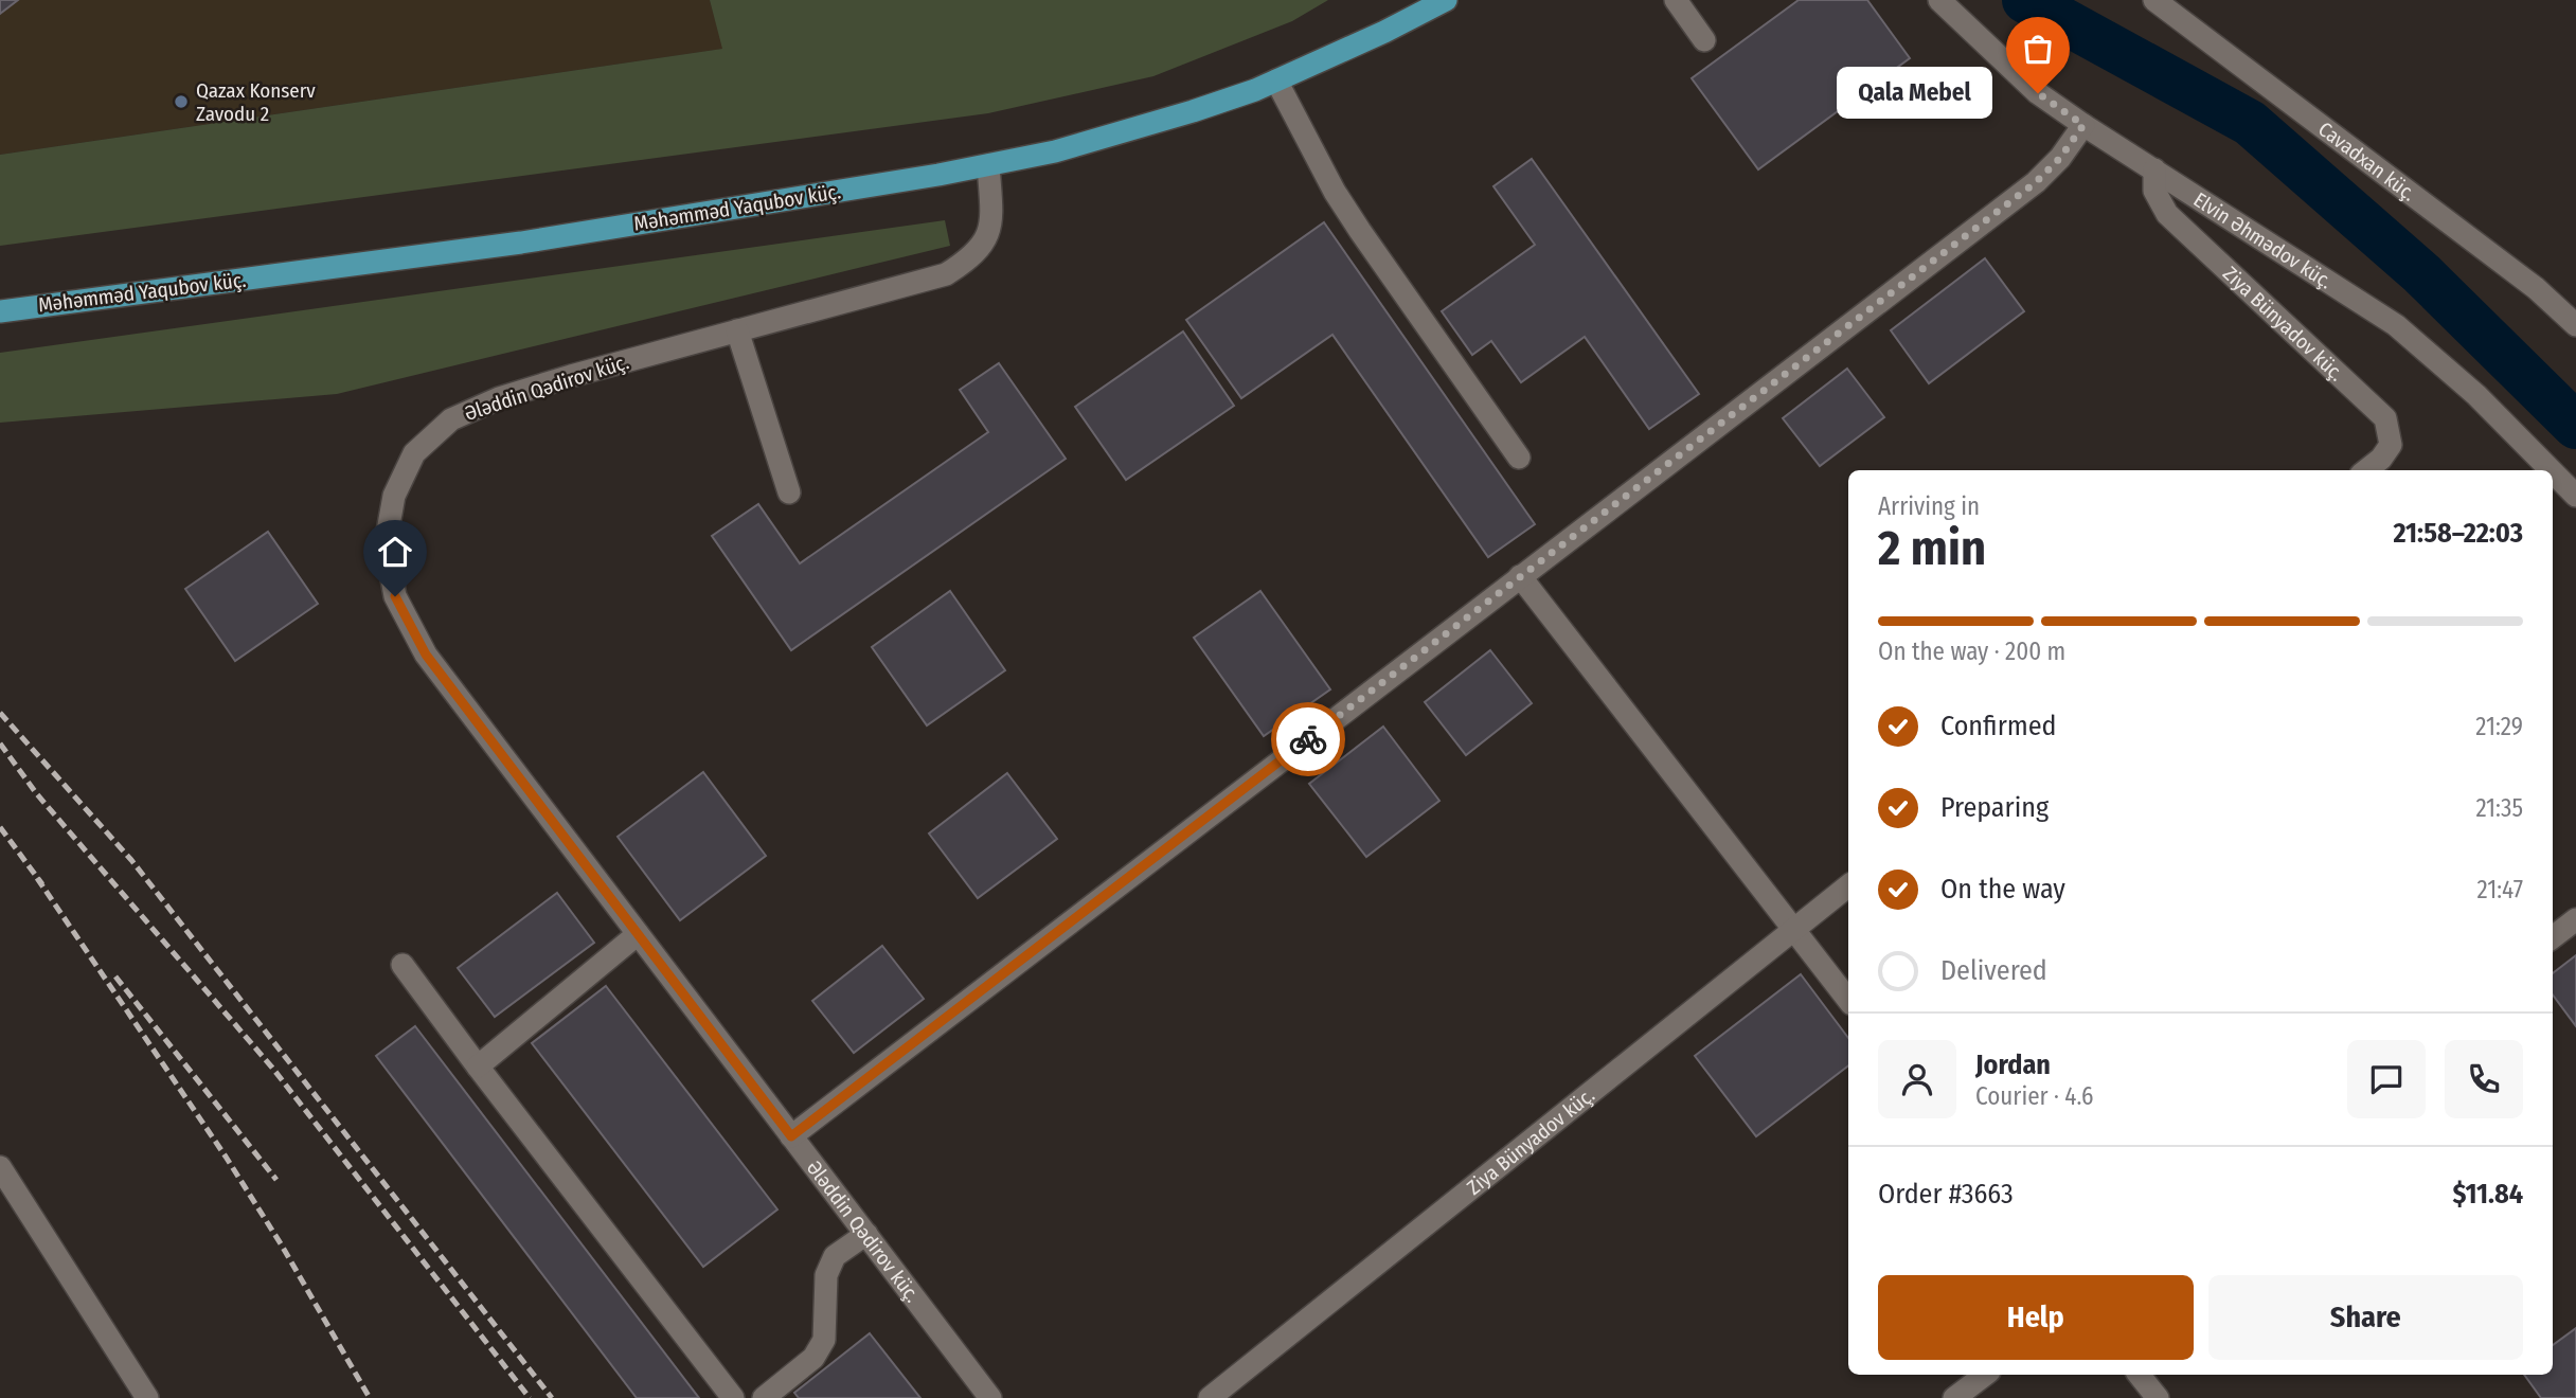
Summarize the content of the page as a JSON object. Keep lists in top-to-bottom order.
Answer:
{
  "streets": {
    "main road": ["Məhəmməd Yaqubov küç."],
    "street": [
      "Cavadxan küç.",
      "Elvin Əhmədov küç.",
      "Ziya Bünyadov küç.",
      "Ələddin Qədirov küç."
    ]
  },
  "crossings": [
    ["Məhəmməd Yaqubov küç.", "Ələddin Qədirov küç."],
    ["Elvin Əhmədov küç.", "Ziya Bünyadov küç."]
  ],
  "places": ["Qala Mebel", "Qazax Konserv Zavodu 2"],
  "page": {
    "bubble": "Qala Mebel",
    "heading": ["2 min", "Arriving in", "21:58–22:03"],
    "panel": [
      "Jordan",
      "Courier · 4.6",
      "Order #3663",
      "$11.84"
    ],
    "bar": "On the way · 200 m",
    "list": [
      ["Confirmed", "21:29"],
      ["Preparing", "21:35"],
      ["On the way", "21:47"],
      "Delivered"
    ],
    "buttons": ["Help", "Share"]
  }
}
